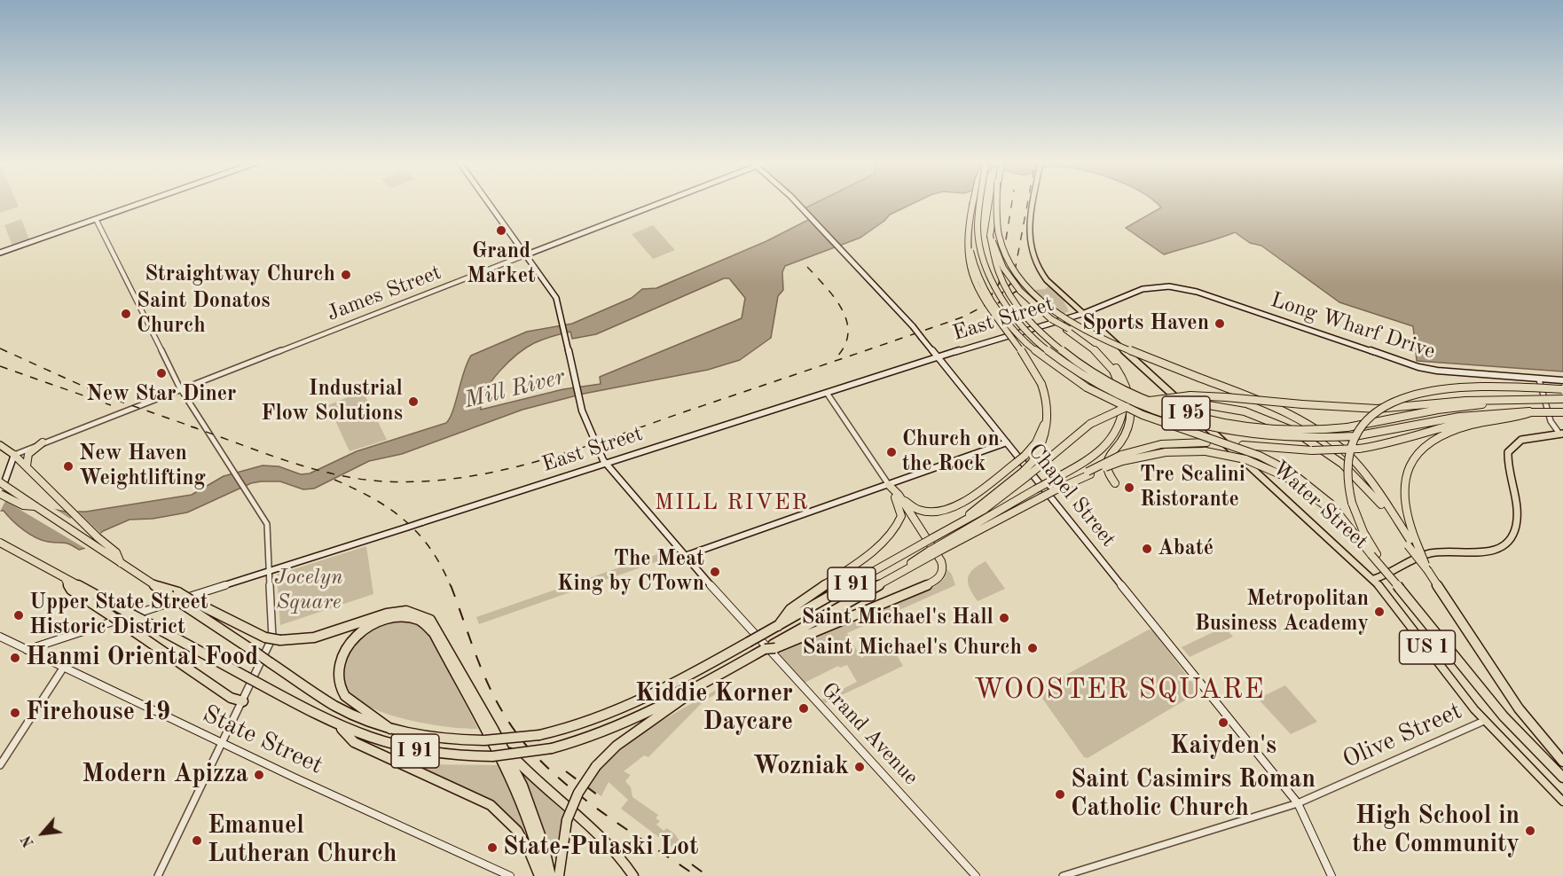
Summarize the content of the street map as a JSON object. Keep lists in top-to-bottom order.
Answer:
{
  "streets": {
    "highway": ["I 95", "I 91"],
    "main road": [
      "James Street",
      "East Street",
      "Long Wharf Drive",
      "Chapel Street",
      "Water Street",
      "US 1",
      "Grand Avenue",
      "State Street"
    ],
    "street": ["Olive Street"]
  },
  "crossings": [
    ["James Street", "Grand Avenue"],
    ["East Street", "Long Wharf Drive"],
    ["East Street", "Chapel Street"],
    ["East Street", "Water Street"],
    ["East Street", "Grand Avenue"],
    ["East Street", "State Street"],
    ["Chapel Street", "Olive Street"],
    ["Water Street", "Olive Street"]
  ],
  "districts": ["MILL RIVER", "WOOSTER SQUARE"],
  "water": ["Mill River"],
  "parks": ["Jocelyn Square"],
  "places": [
    "Grand Market",
    "Straightway Church",
    "Saint Donatos Church",
    "Sports Haven",
    "New Star Diner",
    "Industrial Flow Solutions",
    "Church on the Rock",
    "New Haven Weightlifting",
    "Tre Scalini Ristorante",
    "Abaté",
    "The Meat King by CTown",
    "Metropolitan Business Academy",
    "Upper State Street Historic District",
    "Saint Michael's Hall",
    "Saint Michael's Church",
    "Hanmi Oriental Food",
    "Kiddie Korner Daycare",
    "Firehouse 19",
    "Kaiyden's",
    "Wozniak",
    "Modern Apizza",
    "Saint Casimirs Roman Catholic Church",
    "High School in the Community",
    "Emanuel Lutheran Church",
    "State-Pulaski Lot"
  ],
  "north": "bottom left"
}
